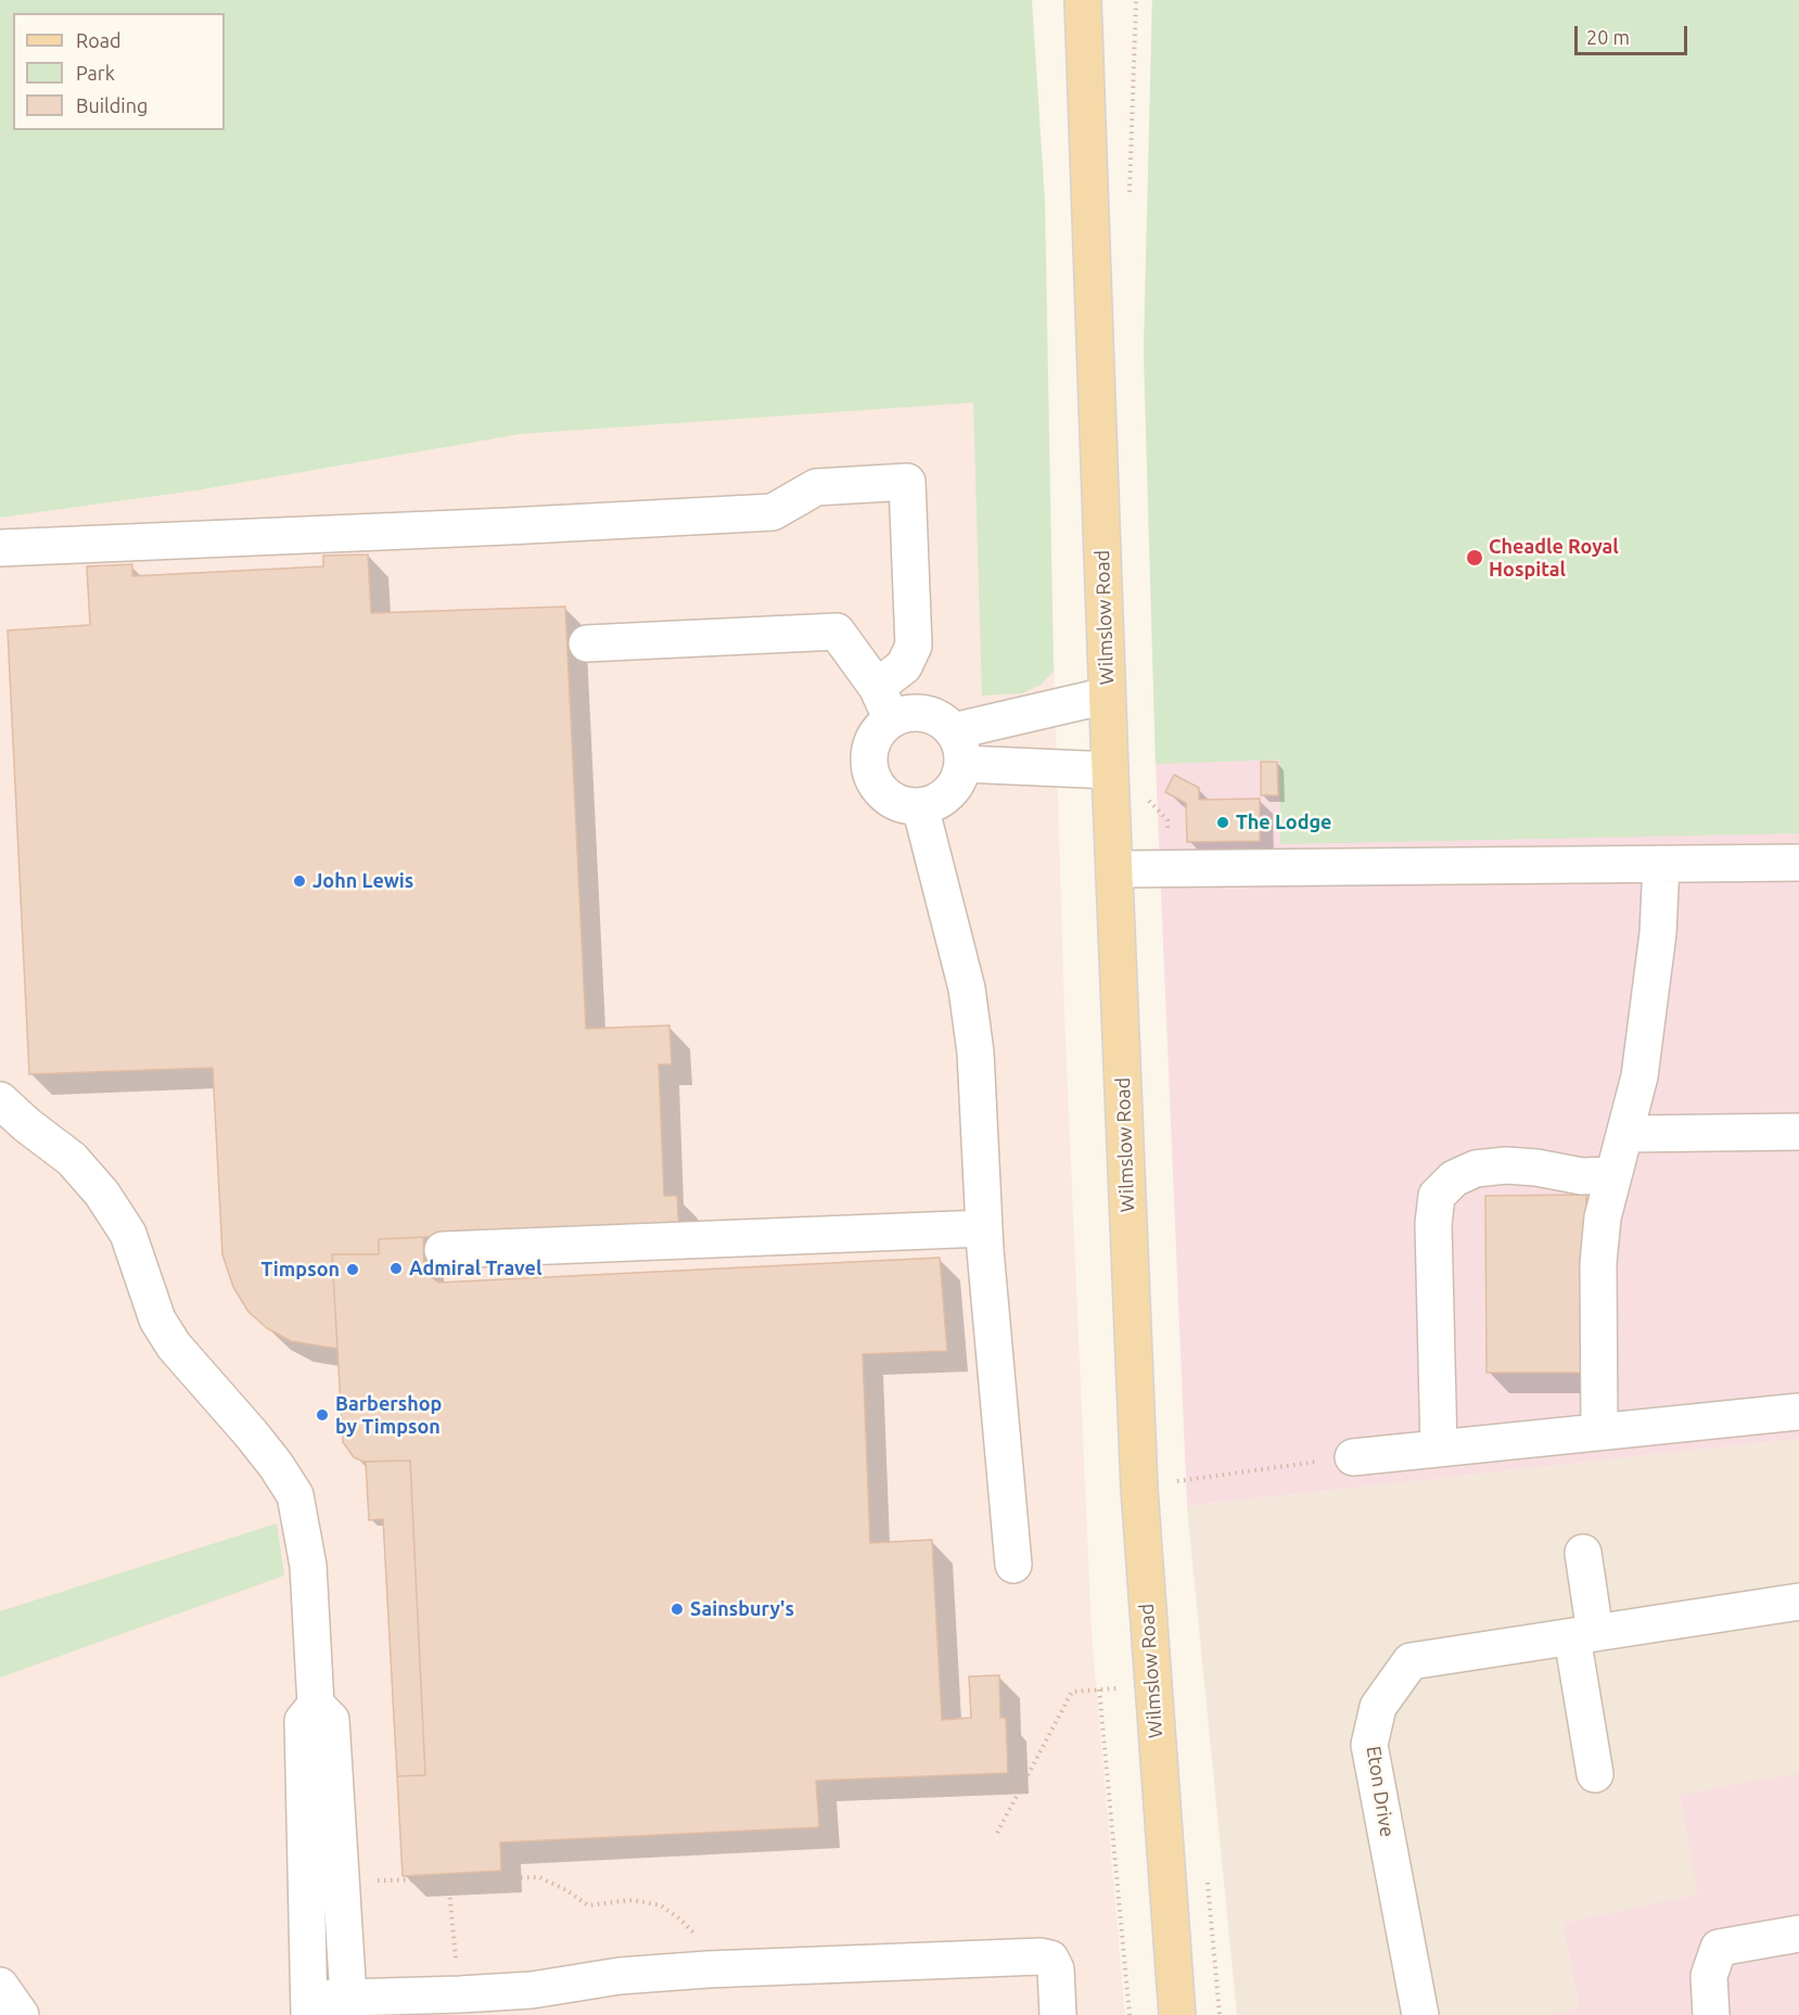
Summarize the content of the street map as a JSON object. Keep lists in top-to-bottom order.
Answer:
{
  "streets": {
    "main road": ["Wilmslow Road"],
    "street": ["Eton Drive"]
  },
  "places": [
    "Cheadle Royal Hospital",
    "The Lodge",
    "John Lewis",
    "Admiral Travel",
    "Timpson",
    "Barbershop by Timpson",
    "Sainsbury's"
  ],
  "legend": ["Road", "Park", "Building"],
  "scale_bar": "20 m"
}
